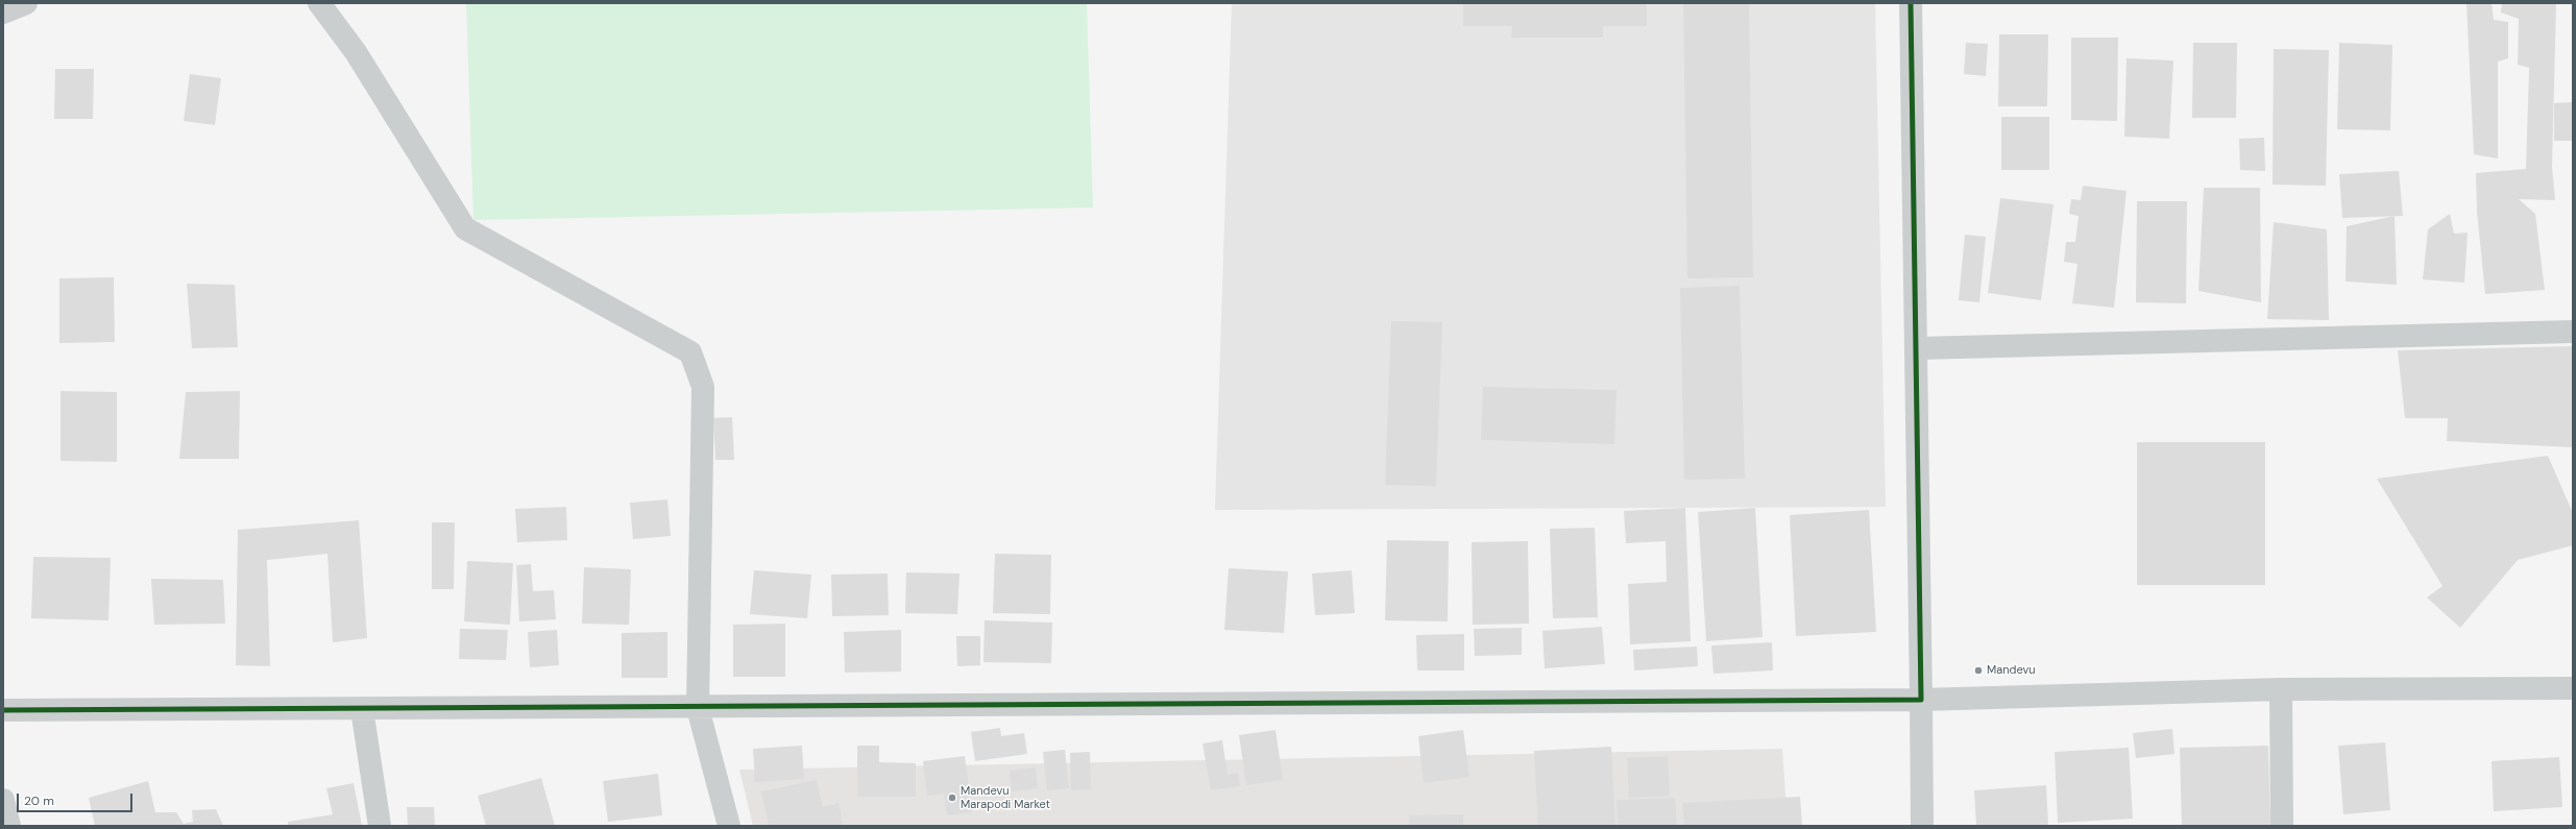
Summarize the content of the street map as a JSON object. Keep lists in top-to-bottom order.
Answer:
{
  "places": ["Mandevu", "Mandevu Marapodi Market"],
  "scale_bar": "20 m"
}
